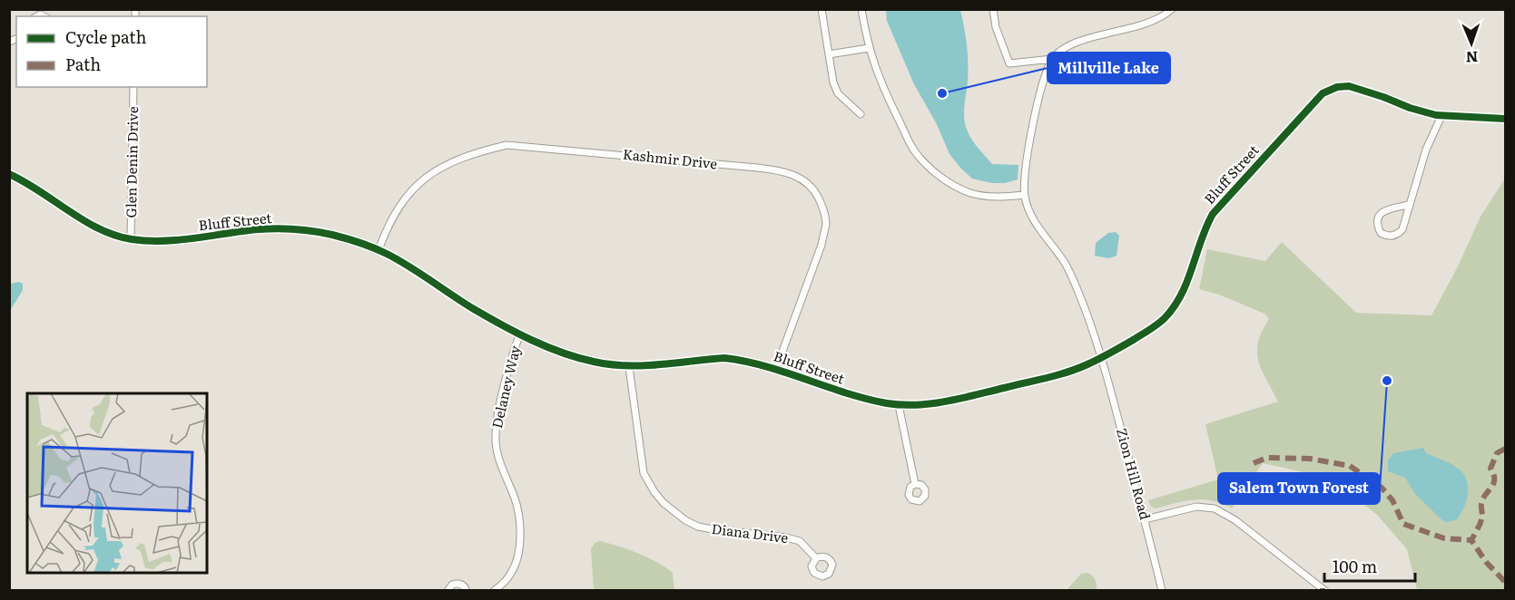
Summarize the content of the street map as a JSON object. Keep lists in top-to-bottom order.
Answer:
{
  "streets": {
    "street": [
      "Kashmir Drive",
      "Glen Denin Drive",
      "Bluff Street",
      "Delaney Way",
      "Zion Hill Road",
      "Diana Drive"
    ]
  },
  "crossings": [
    ["Kashmir Drive", "Bluff Street"],
    ["Glen Denin Drive", "Bluff Street"],
    ["Bluff Street", "Delaney Way"],
    ["Bluff Street", "Zion Hill Road"],
    ["Bluff Street", "Diana Drive"]
  ],
  "places": ["Millville Lake", "Salem Town Forest"],
  "legend": ["Cycle path", "Path"],
  "scale_bar": "100 m",
  "north": "bottom"
}
